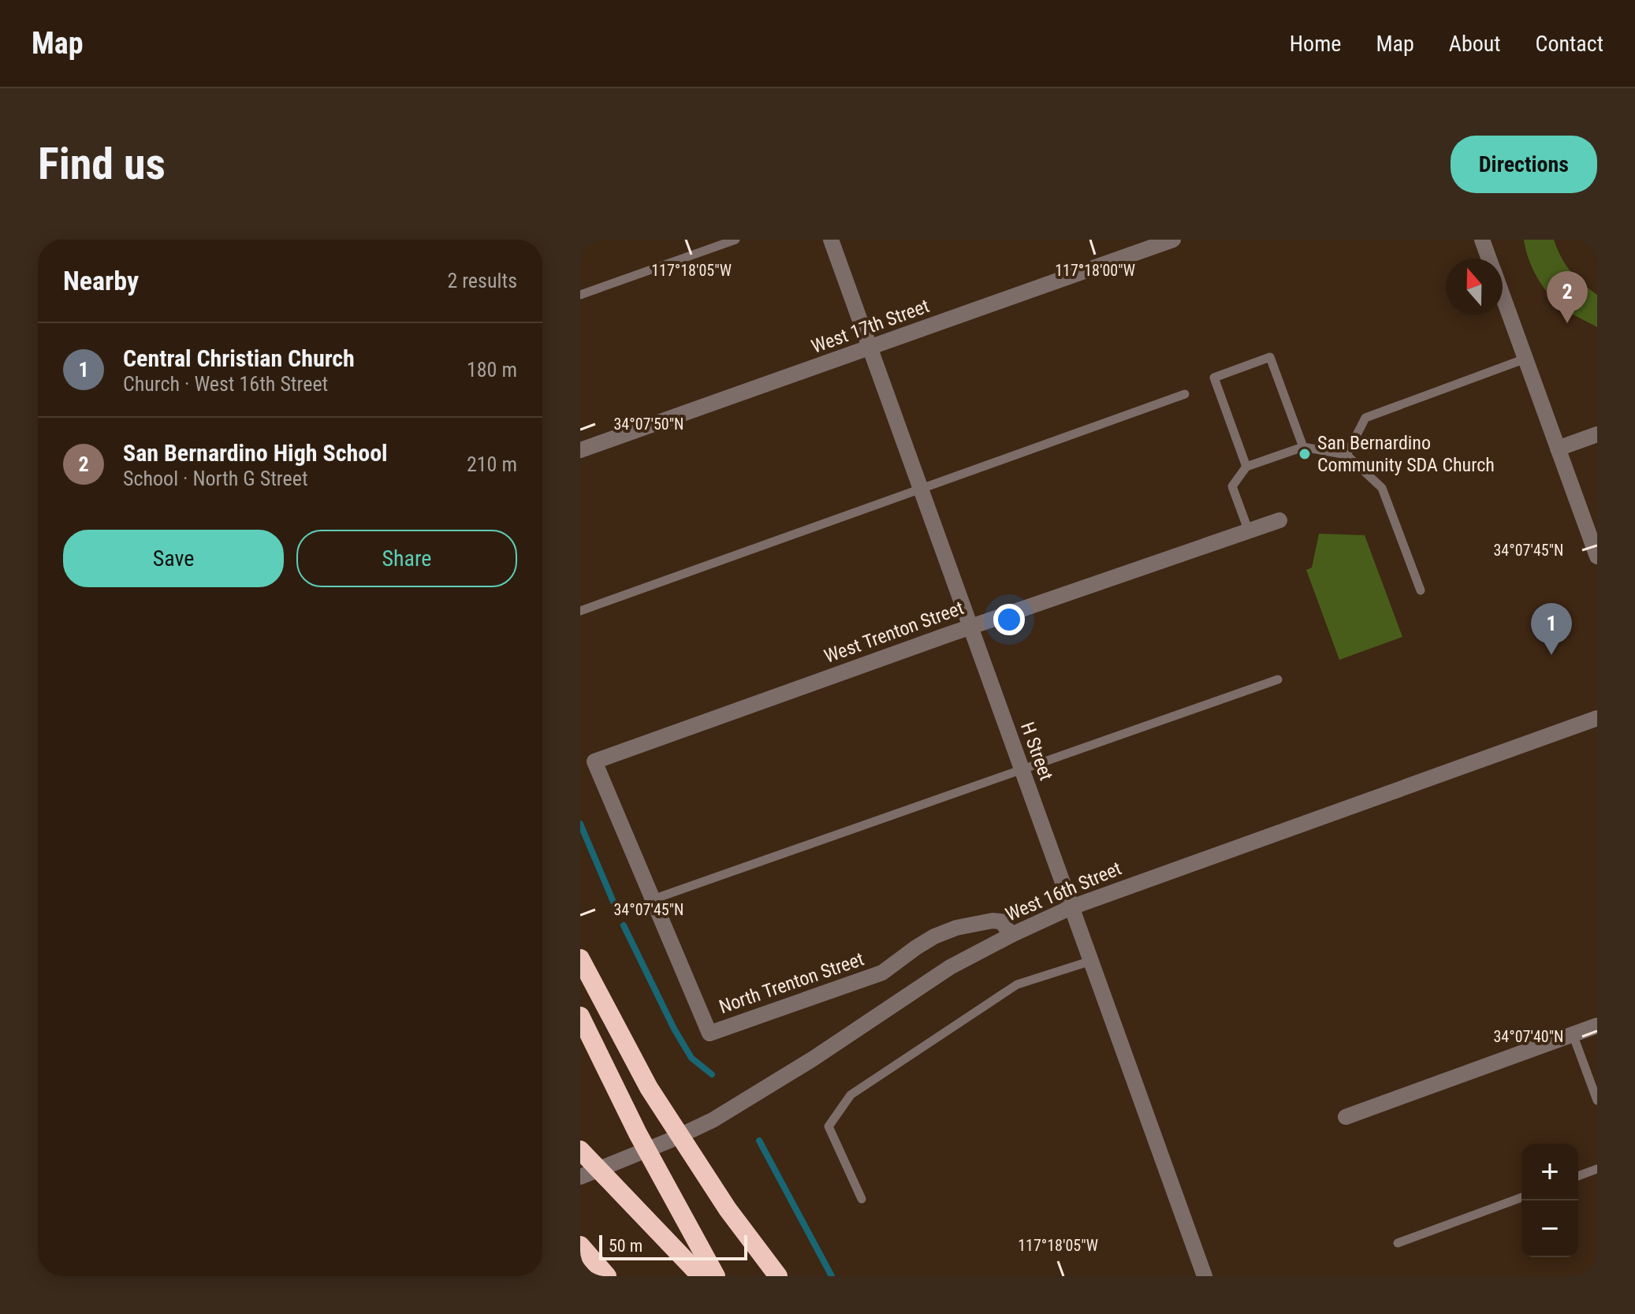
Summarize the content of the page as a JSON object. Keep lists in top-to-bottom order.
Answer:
{
  "streets": {
    "street": [
      "West 17th Street",
      "West Trenton Street",
      "H Street",
      "West 16th Street",
      "North Trenton Street"
    ]
  },
  "crossings": [
    ["West 17th Street", "H Street"],
    ["West Trenton Street", "H Street"],
    ["West Trenton Street", "North Trenton Street"],
    ["H Street", "West 16th Street"],
    ["West 16th Street", "North Trenton Street"]
  ],
  "places": ["San Bernardino Community SDA Church"],
  "scale_bar": "50 m",
  "north": "top",
  "page": {
    "header": "Map",
    "nav": [
      "Home",
      "Map",
      "About",
      "Contact"
    ],
    "buttons": [
      "Directions",
      ["Save", "Share"]
    ],
    "title": "Find us",
    "heading": ["Nearby", "2 results"],
    "pins": ["2", "1"],
    "list": [
      {
        "mark": "1",
        "name": "Central Christian Church",
        "note": "Church · West 16th Street",
        "value": "180 m"
      },
      {
        "mark": "2",
        "name": "San Bernardino High School",
        "note": "School · North G Street",
        "value": "210 m"
      }
    ],
    "map_buttons": ["+", "−"],
    "scale": "50 m"
  },
  "coordinates": [
    "117°18'05\"W",
    "117°18'00\"W",
    "34°07'50\"N",
    "34°07'45\"N",
    "34°07'40\"N"
  ]
}
